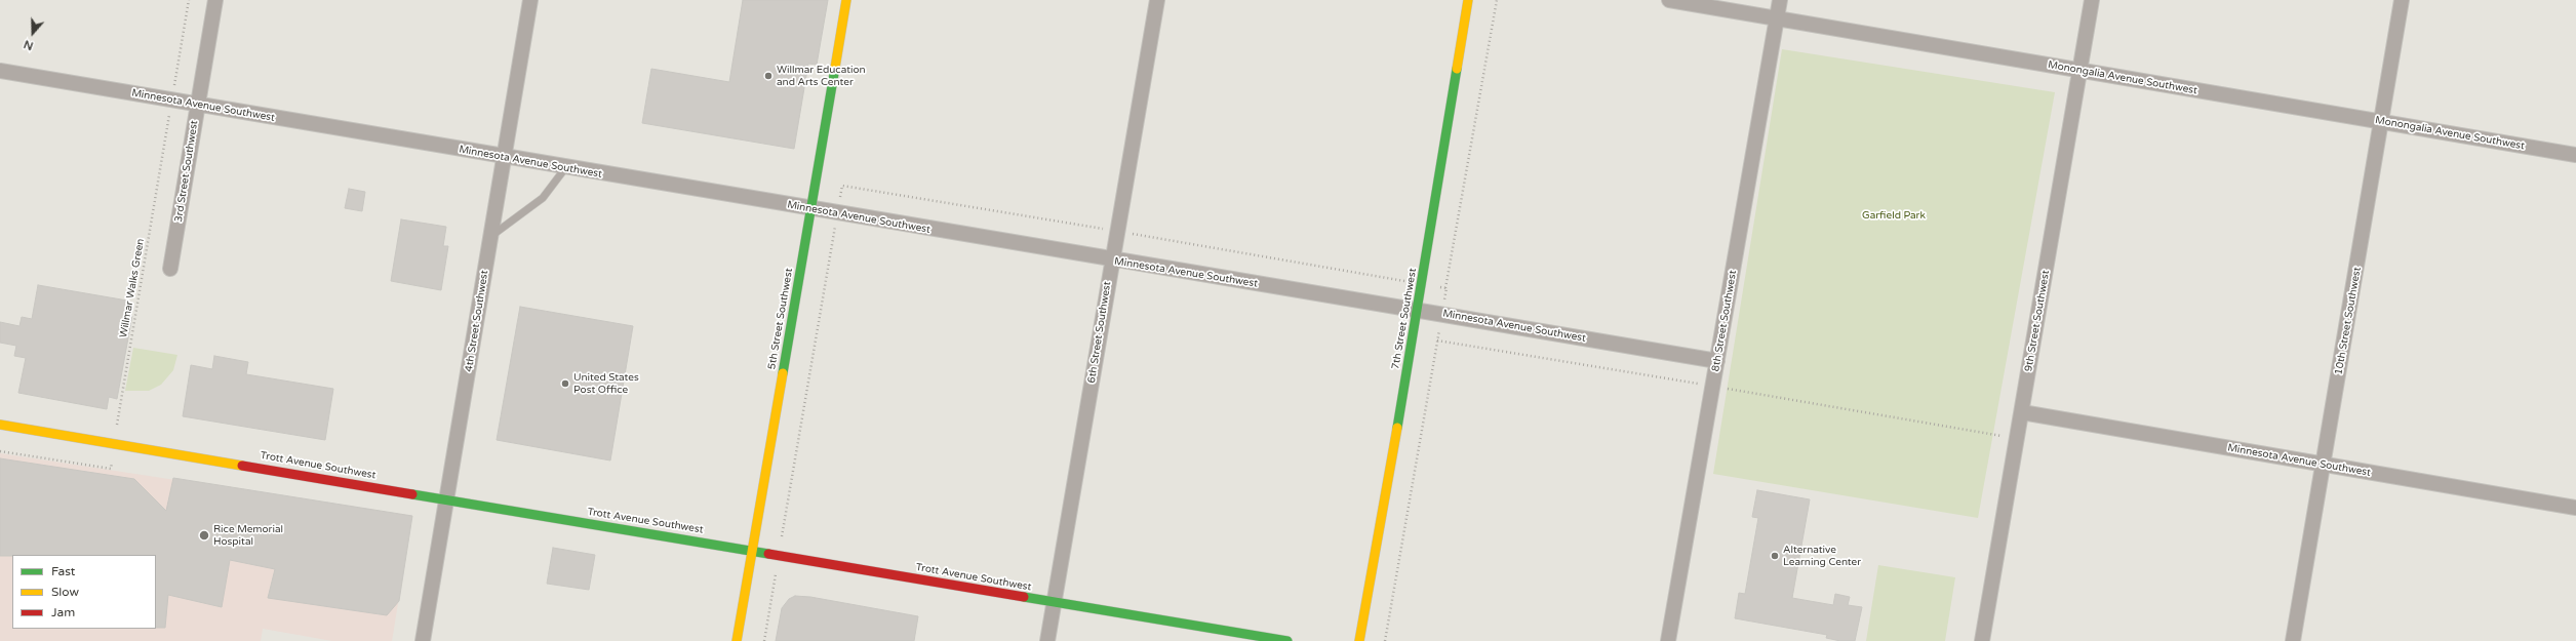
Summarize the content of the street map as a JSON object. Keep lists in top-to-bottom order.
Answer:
{
  "streets": {
    "street": [
      "Monongalia Avenue Southwest",
      "Minnesota Avenue Southwest",
      "3rd Street Southwest",
      "5th Street Southwest",
      "7th Street Southwest",
      "4th Street Southwest",
      "8th Street Southwest",
      "9th Street Southwest",
      "10th Street Southwest",
      "6th Street Southwest",
      "Trott Avenue Southwest"
    ],
    "path": ["Willmar Walks Green"]
  },
  "crossings": [
    ["Monongalia Avenue Southwest", "8th Street Southwest"],
    ["Monongalia Avenue Southwest", "9th Street Southwest"],
    ["Monongalia Avenue Southwest", "10th Street Southwest"],
    ["Minnesota Avenue Southwest", "3rd Street Southwest"],
    ["Minnesota Avenue Southwest", "Willmar Walks Green"],
    ["Minnesota Avenue Southwest", "5th Street Southwest"],
    ["Minnesota Avenue Southwest", "7th Street Southwest"],
    ["Minnesota Avenue Southwest", "4th Street Southwest"],
    ["Minnesota Avenue Southwest", "8th Street Southwest"],
    ["Minnesota Avenue Southwest", "9th Street Southwest"],
    ["Minnesota Avenue Southwest", "10th Street Southwest"],
    ["Minnesota Avenue Southwest", "6th Street Southwest"],
    ["Willmar Walks Green", "Trott Avenue Southwest"],
    ["5th Street Southwest", "Trott Avenue Southwest"],
    ["4th Street Southwest", "Trott Avenue Southwest"],
    ["6th Street Southwest", "Trott Avenue Southwest"]
  ],
  "parks": ["Garfield Park"],
  "places": [
    "Willmar Education and Arts Center",
    "United States Post Office",
    "Rice Memorial Hospital",
    "Alternative Learning Center"
  ],
  "legend": ["Fast", "Slow", "Jam"],
  "north": "bottom"
}
